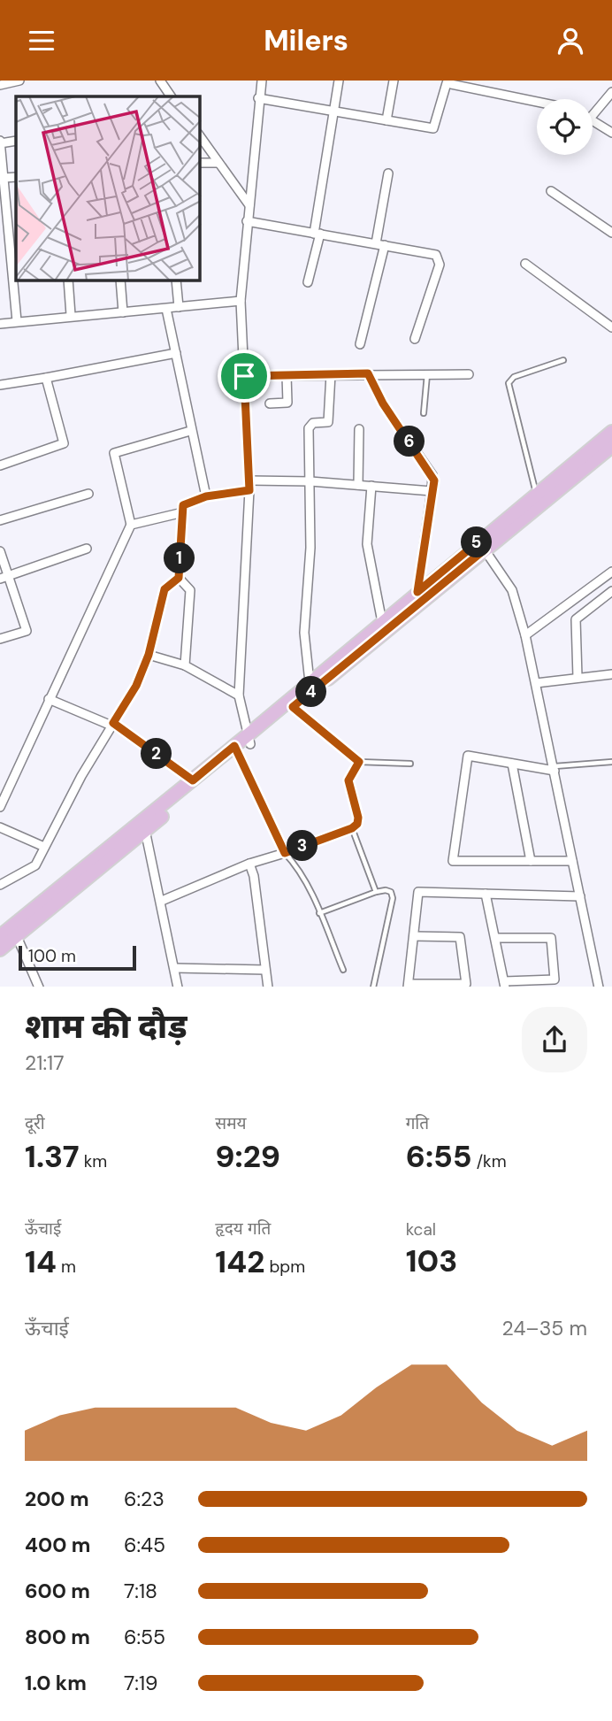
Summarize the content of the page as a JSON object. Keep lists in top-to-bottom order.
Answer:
{
  "scale_bar": "100 m",
  "page": {
    "header": "Milers",
    "pins": [
      "6",
      "5",
      "1",
      "4",
      "2",
      "3"
    ],
    "scale": "100 m",
    "heading": ["शाम की दौड़", "21:17"],
    "stats": [
      ["दूरी", "1.37 km"],
      ["समय", "9:29"],
      ["गति", "6:55 /km"],
      ["ऊँचाई", "14 m"],
      ["हृदय गति", "142 bpm"],
      ["kcal", "103"]
    ],
    "chart": ["ऊँचाई", "24–35 m"],
    "list": [
      {
        "name": "200 m",
        "note": "6:23"
      },
      {
        "name": "400 m",
        "note": "6:45"
      },
      {
        "name": "600 m",
        "note": "7:18"
      },
      {
        "name": "800 m",
        "note": "6:55"
      },
      {
        "name": "1.0 km",
        "note": "7:19"
      }
    ]
  }
}
